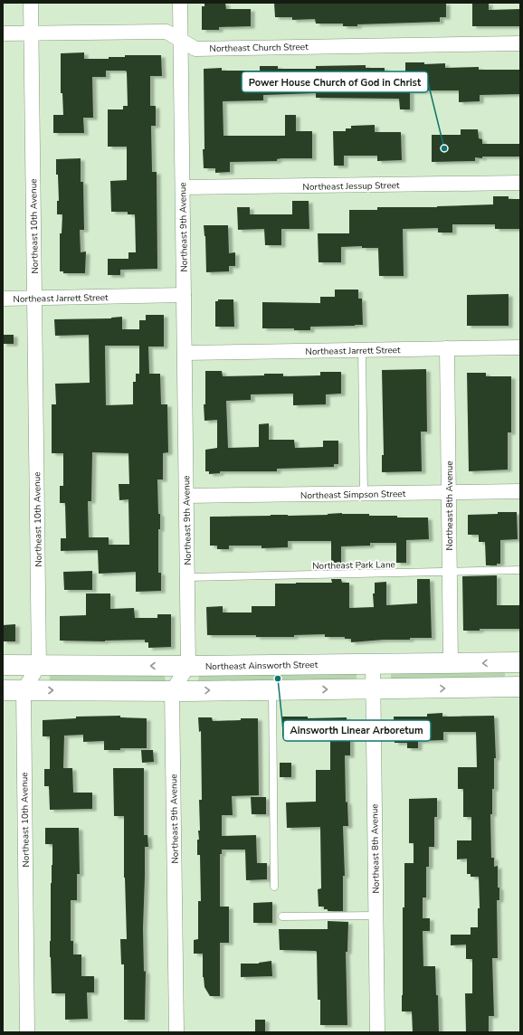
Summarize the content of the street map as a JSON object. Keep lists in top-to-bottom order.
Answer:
{
  "streets": {
    "street": [
      "Northeast Church Street",
      "Northeast Jessup Street",
      "Northeast 10th Avenue",
      "Northeast 9th Avenue",
      "Northeast Jarrett Street",
      "Northeast Simpson Street",
      "Northeast 8th Avenue",
      "Northeast Ainsworth Street"
    ],
    "lane": ["Northeast Park Lane"]
  },
  "crossings": [
    ["Northeast Church Street", "Northeast 10th Avenue"],
    ["Northeast Church Street", "Northeast 9th Avenue"],
    ["Northeast Jessup Street", "Northeast 9th Avenue"],
    ["Northeast 10th Avenue", "Northeast Jarrett Street"],
    ["Northeast 10th Avenue", "Northeast Ainsworth Street"],
    ["Northeast 9th Avenue", "Northeast Jarrett Street"],
    ["Northeast 9th Avenue", "Northeast Simpson Street"],
    ["Northeast 9th Avenue", "Northeast Park Lane"],
    ["Northeast 9th Avenue", "Northeast Ainsworth Street"],
    ["Northeast Jarrett Street", "Northeast 8th Avenue"],
    ["Northeast Simpson Street", "Northeast 8th Avenue"],
    ["Northeast 8th Avenue", "Northeast Park Lane"],
    ["Northeast 8th Avenue", "Northeast Ainsworth Street"]
  ],
  "places": ["Power House Church of God in Christ", "Ainsworth Linear Arboretum"]
}
